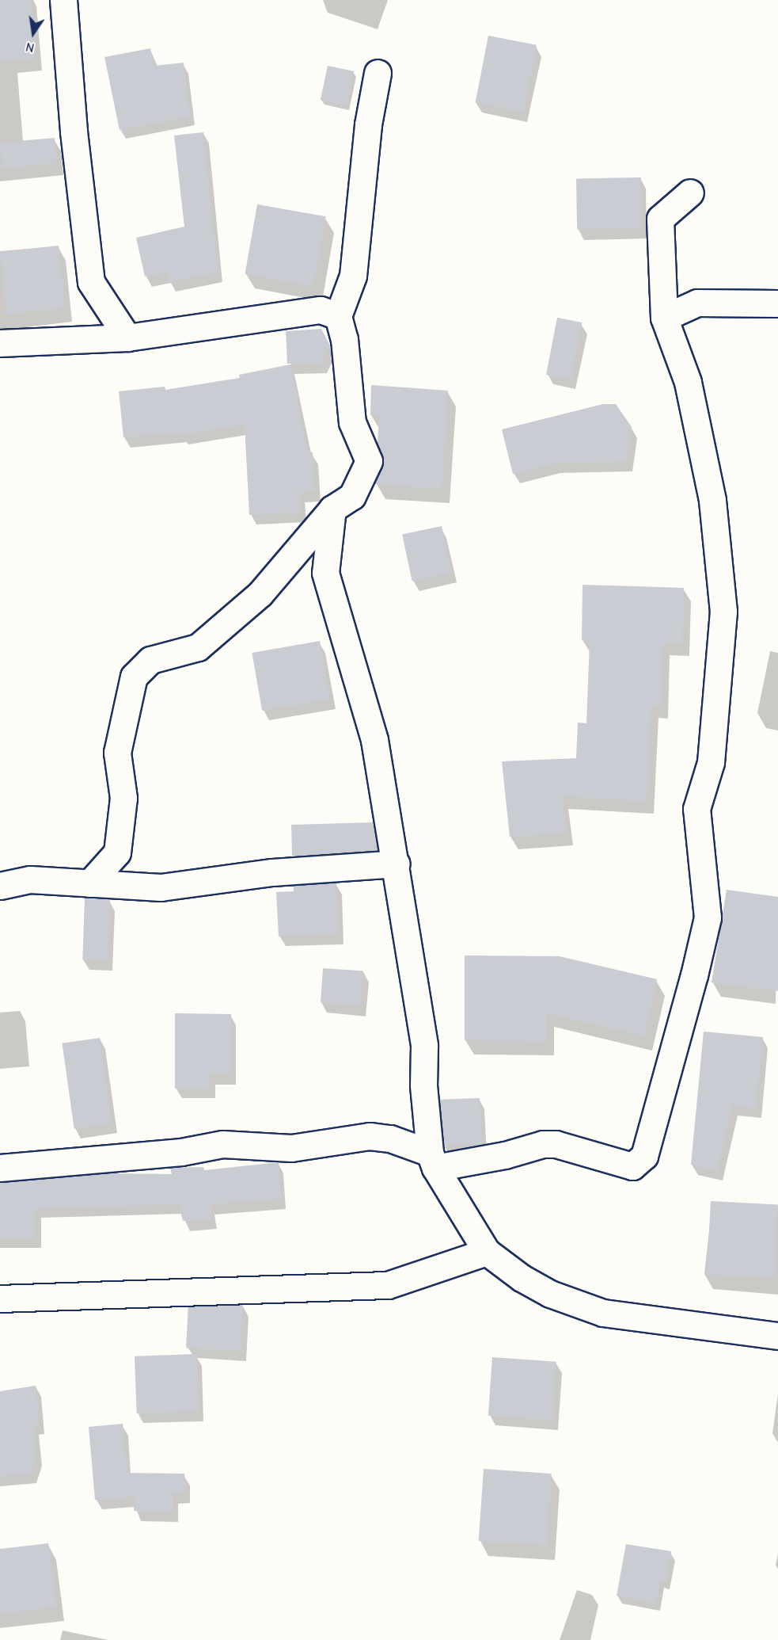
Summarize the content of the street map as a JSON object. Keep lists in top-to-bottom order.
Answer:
{
  "north": "bottom"
}
